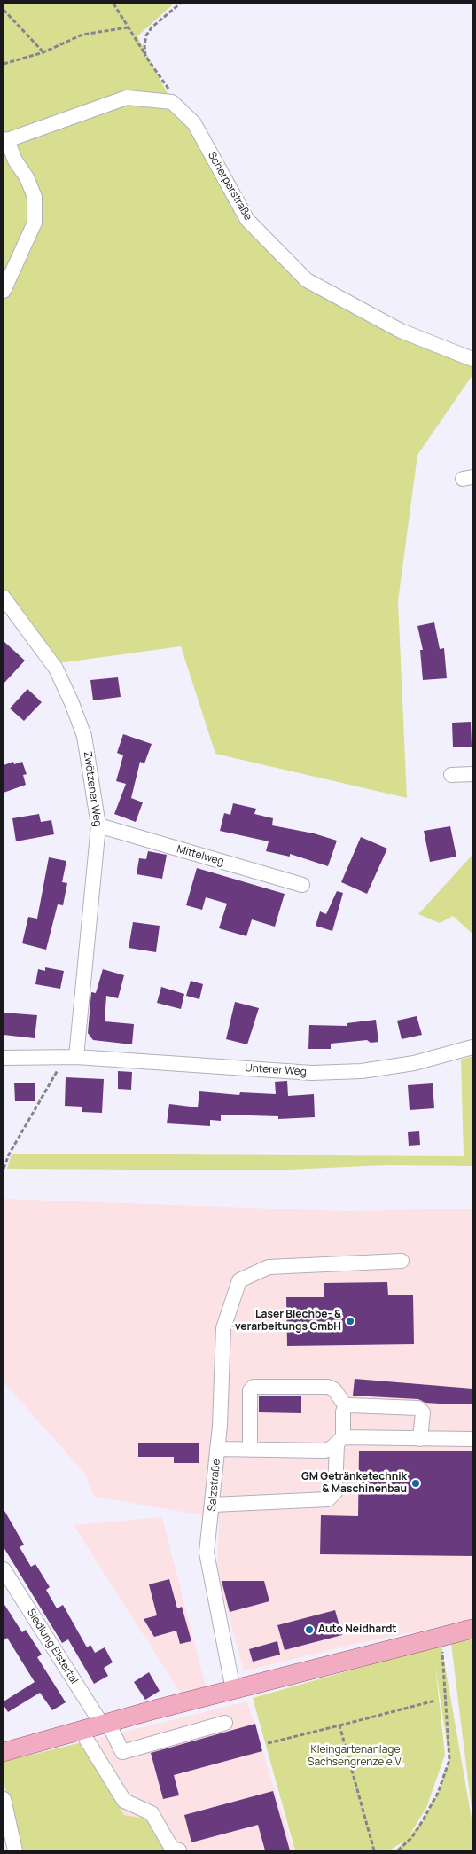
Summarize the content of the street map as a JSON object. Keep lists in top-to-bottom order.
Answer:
{
  "streets": {
    "street": [
      "Scherperstraße",
      "Zwötzener Weg",
      "Mittelweg",
      "Unterer Weg",
      "Salzstraße",
      "Siedlung Elstertal"
    ]
  },
  "crossings": [
    ["Zwötzener Weg", "Mittelweg"],
    ["Zwötzener Weg", "Unterer Weg"]
  ],
  "parks": ["Kleingartenanlage Sachsengrenze e.V."],
  "places": ["Laser Blechbe- & -verarbeitungs GmbH", "GM Getränketechnik & Maschinenbau", "Auto Neidhardt"]
}
